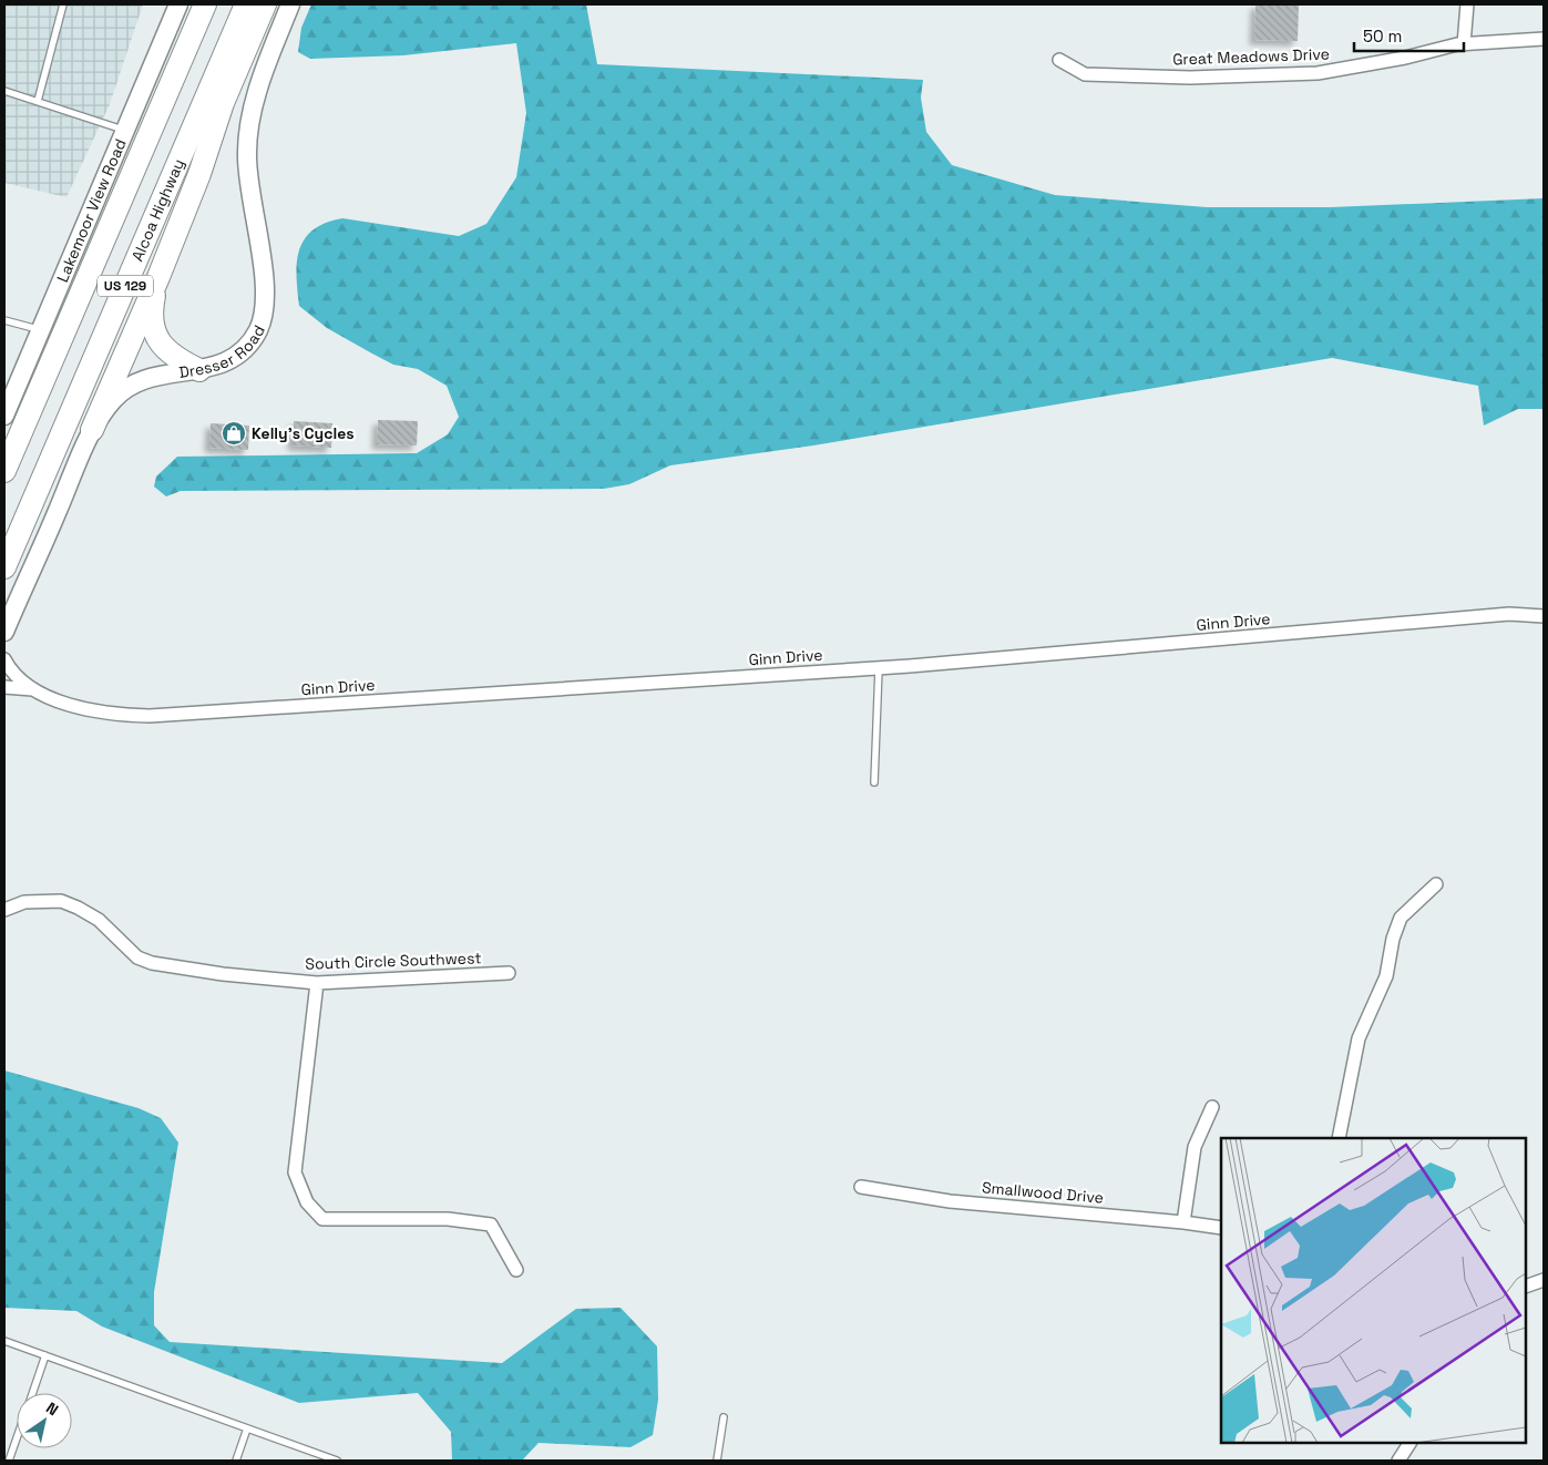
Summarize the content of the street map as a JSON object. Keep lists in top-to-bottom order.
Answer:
{
  "streets": {
    "highway": ["Alcoa Highway", "US 129"],
    "street": [
      "Great Meadows Drive",
      "Lakemoor View Road",
      "Dresser Road",
      "Ginn Drive",
      "South Circle Southwest",
      "Smallwood Drive"
    ]
  },
  "places": {
    "shop": ["Kelly's Cycles"]
  },
  "scale_bar": "50 m",
  "north": "top right"
}
